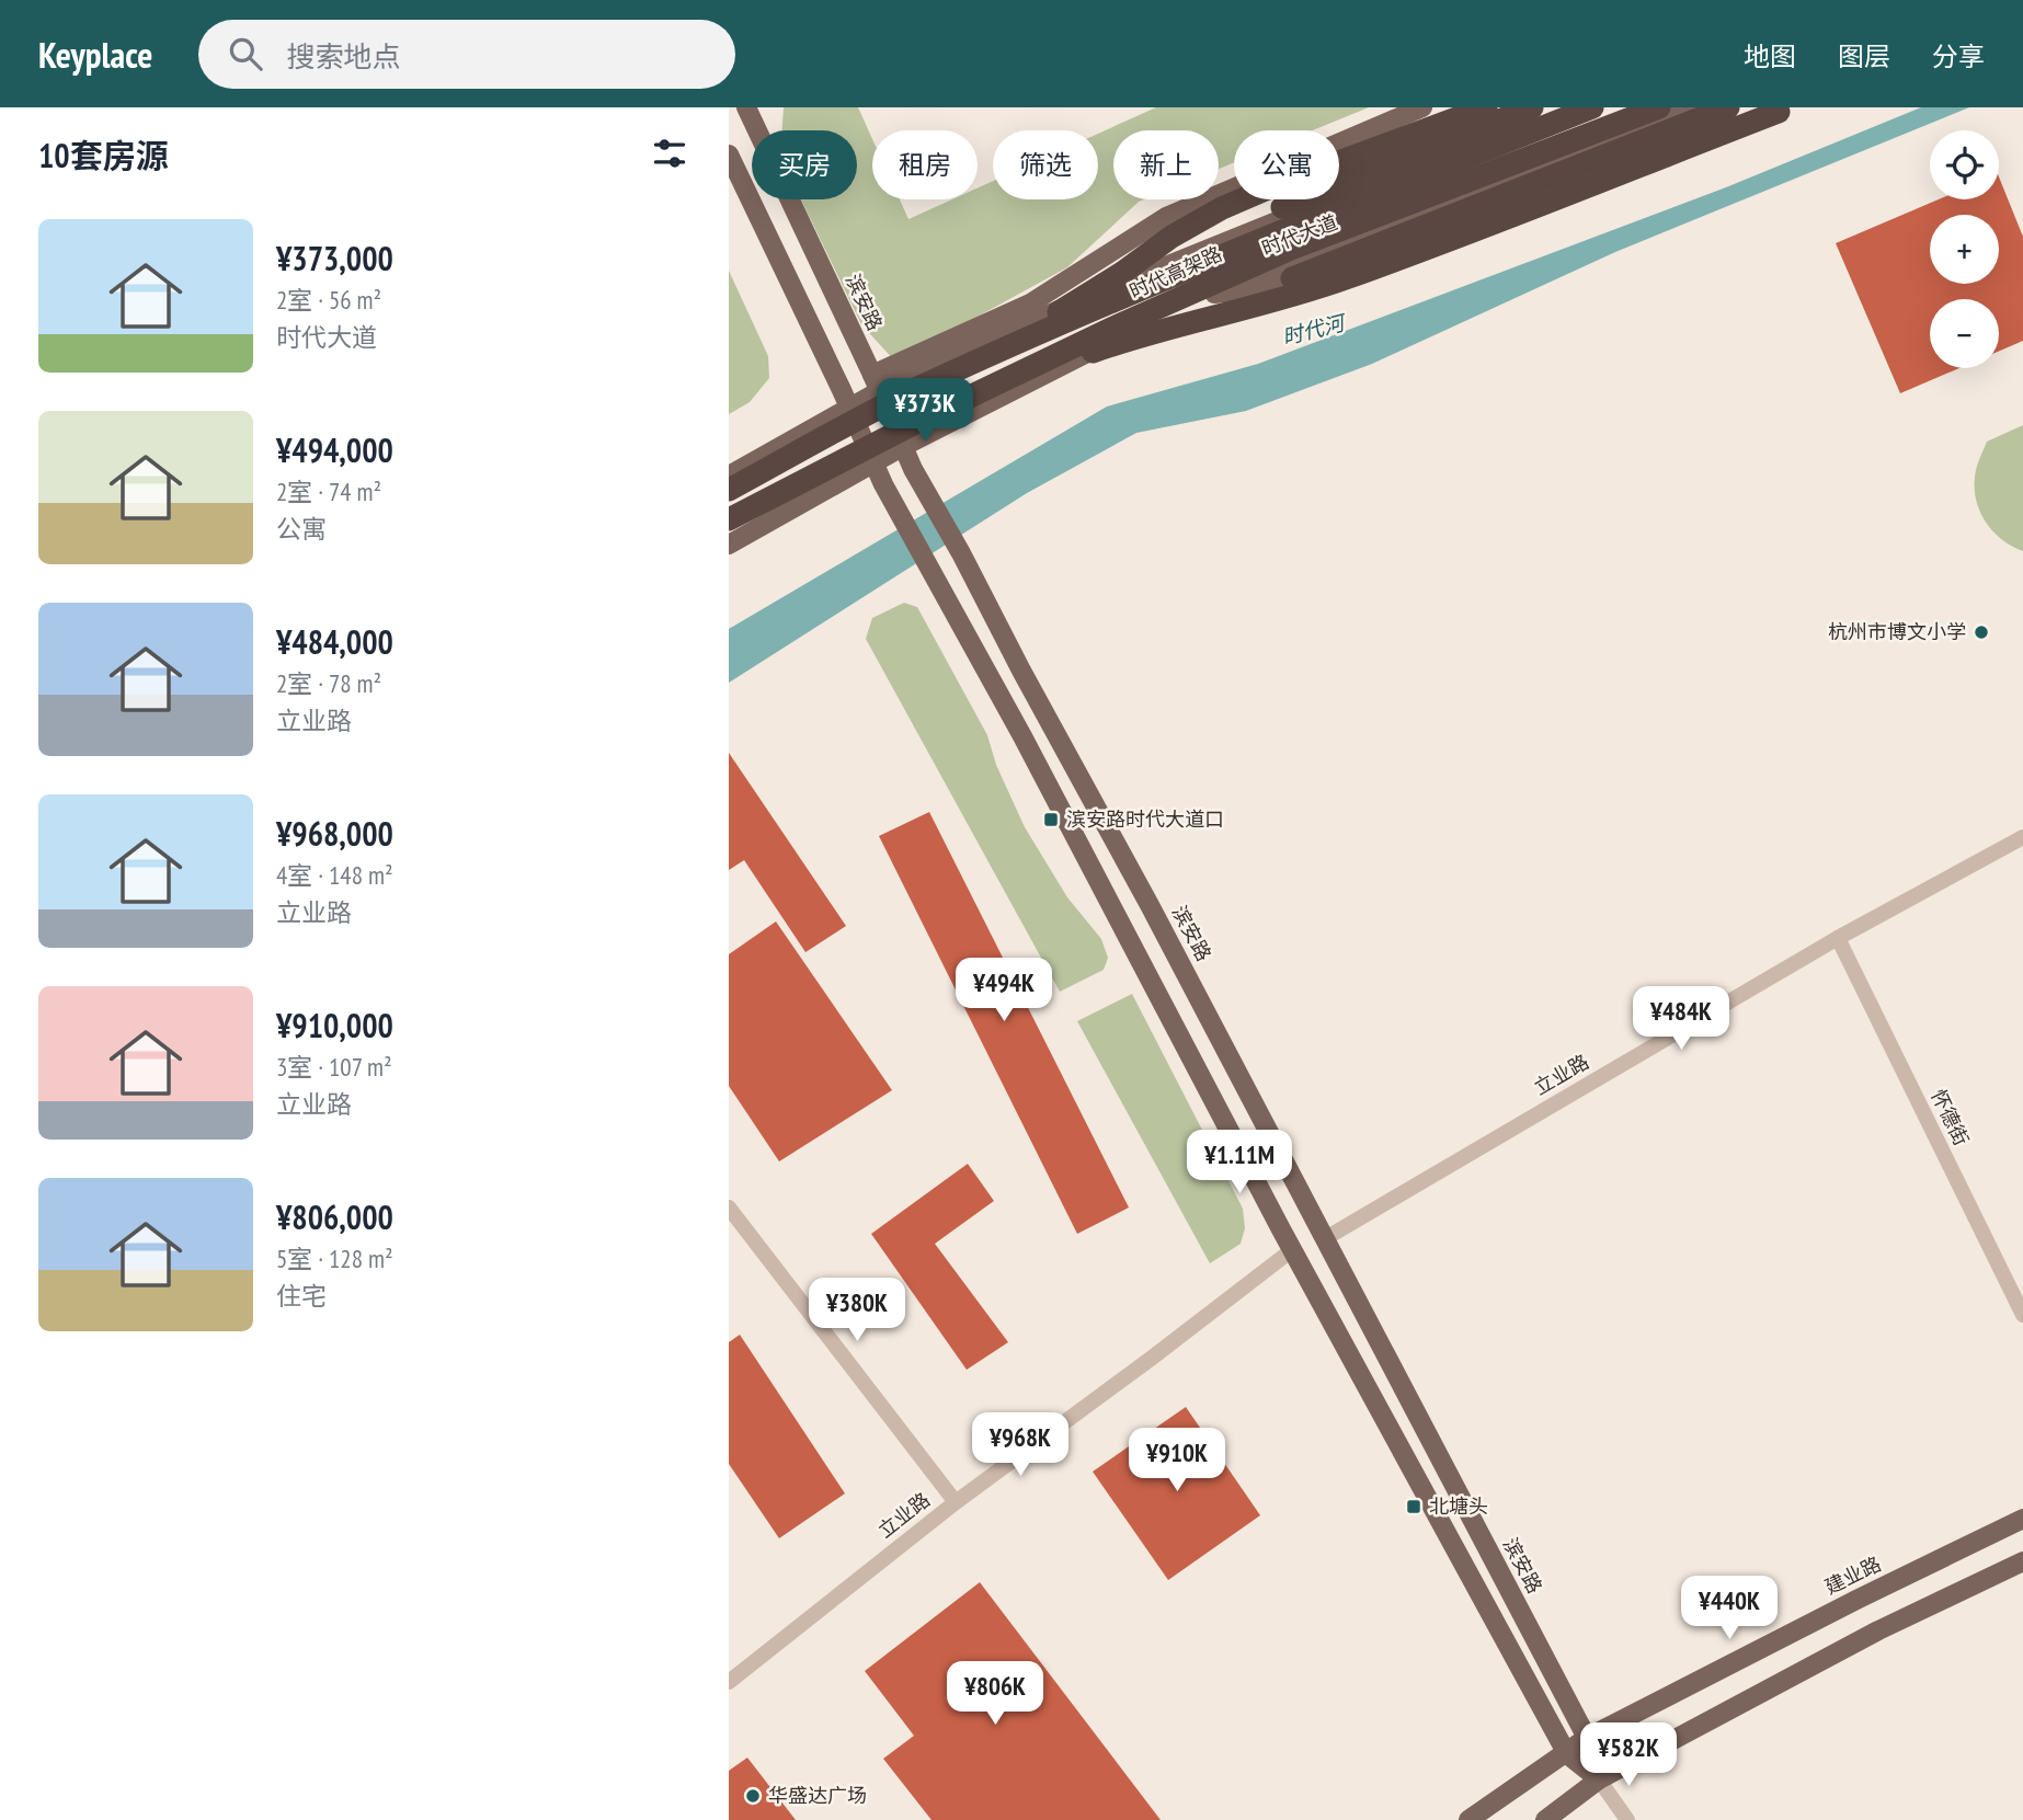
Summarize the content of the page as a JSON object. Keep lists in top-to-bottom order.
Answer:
{
  "streets": {
    "highway": ["时代高架路"],
    "main road": ["时代大道", "滨安路", "建业路"],
    "street": ["立业路", "怀德街"]
  },
  "crossings": [
    ["时代大道", "滨安路"],
    ["滨安路", "立业路"],
    ["滨安路", "建业路"],
    ["立业路", "怀德街"]
  ],
  "water": ["时代河"],
  "places": {
    "other": ["杭州市博文小学", "华盛达广场"],
    "transit": ["滨安路时代大道口", "北塘头"]
  },
  "page": {
    "header": "Keyplace",
    "search": "搜索地点",
    "nav": ["地图", "图层", "分享"],
    "heading": "10套房源",
    "map_buttons": ["+", "−"],
    "chip": [
      "买房",
      "租房",
      "筛选",
      "新上",
      "公寓"
    ],
    "list": [
      {
        "name": "¥373,000",
        "note": "2室 · 56 m² · 时代大道"
      },
      {
        "name": "¥494,000",
        "note": "2室 · 74 m² · 公寓"
      },
      {
        "name": "¥484,000",
        "note": "2室 · 78 m² · 立业路"
      },
      {
        "name": "¥968,000",
        "note": "4室 · 148 m² · 立业路"
      },
      {
        "name": "¥910,000",
        "note": "3室 · 107 m² · 立业路"
      },
      {
        "name": "¥806,000",
        "note": "5室 · 128 m² · 住宅"
      }
    ],
    "price": [
      "¥373K",
      "¥494K",
      "¥484K",
      "¥1.11M",
      "¥380K",
      "¥968K",
      "¥910K",
      "¥440K",
      "¥806K",
      "¥582K"
    ]
  }
}
